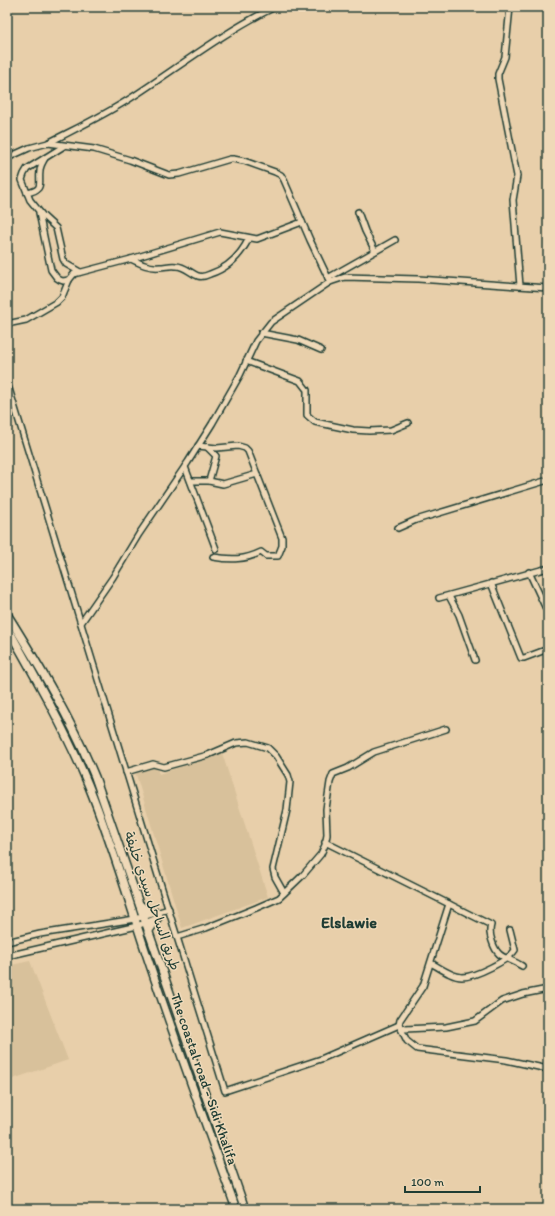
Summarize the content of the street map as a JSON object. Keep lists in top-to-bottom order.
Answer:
{
  "streets": {
    "highway": ["طريق الساحل سيدي خليفة", "The coastal road - Sidi Khalifa"]
  },
  "districts": ["Elslawie"],
  "scale_bar": "100 m"
}
